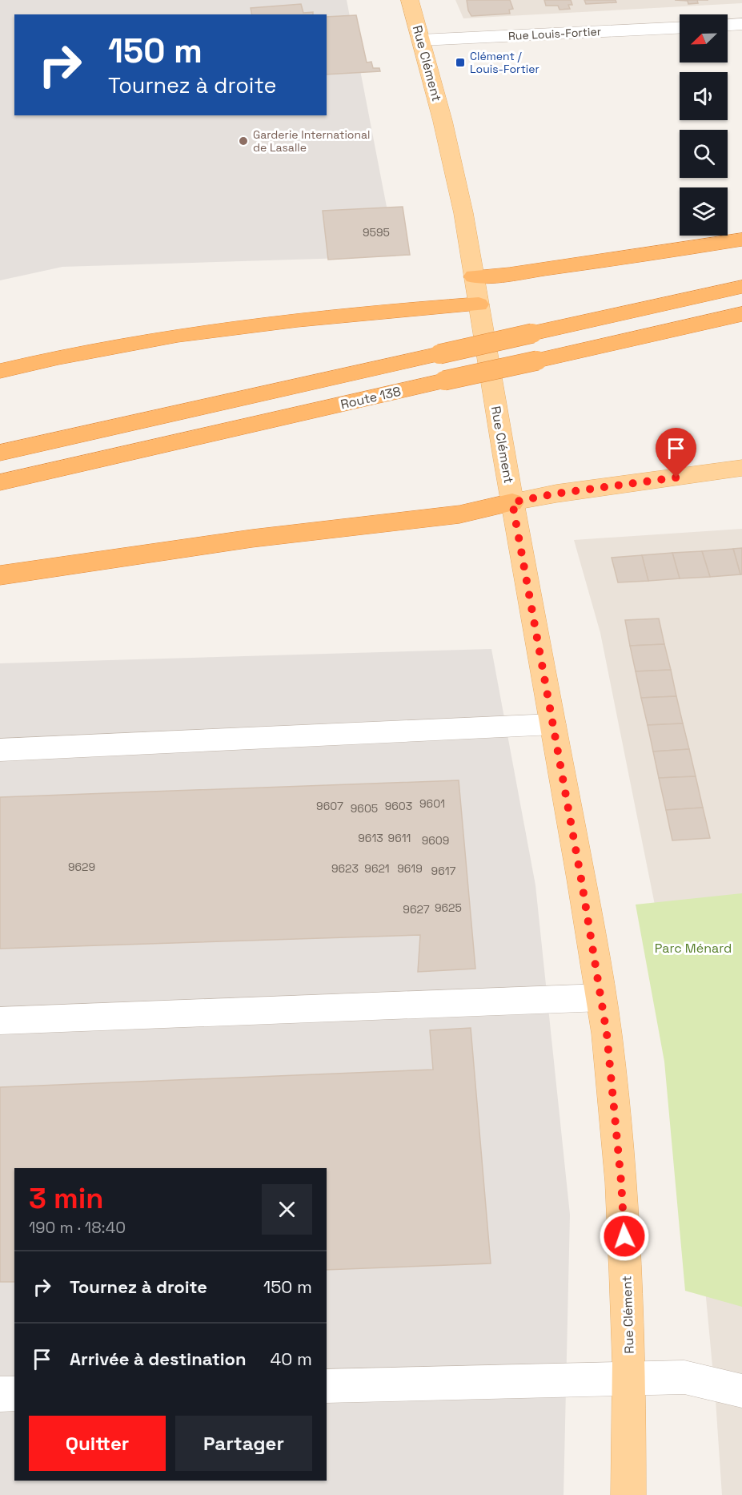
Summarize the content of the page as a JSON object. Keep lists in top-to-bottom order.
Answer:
{
  "streets": {
    "highway": ["Route 138"],
    "main road": ["Rue Clément"],
    "street": ["Rue Louis-Fortier"]
  },
  "crossings": [
    ["Rue Louis-Fortier", "Rue Clément"]
  ],
  "parks": ["Parc Ménard"],
  "places": {
    "transit": ["Clément / Louis-Fortier"],
    "other": ["Garderie International de Lasalle"]
  },
  "house_numbers": [
    "9595",
    "9601",
    "9607",
    "9603",
    "9605",
    "9613",
    "9611",
    "9609",
    "9629",
    "9623",
    "9621",
    "9619",
    "9617",
    "9625",
    "9627"
  ],
  "north": "bottom left",
  "page": {
    "turn": ["150 m", "Tournez à droite"],
    "heading": ["3 min", "190 m · 18:40"],
    "list": [
      {
        "name": "Tournez à droite",
        "value": "150 m"
      },
      {
        "name": "Arrivée à destination",
        "value": "40 m"
      }
    ],
    "buttons": ["Quitter", "Partager"]
  }
}
